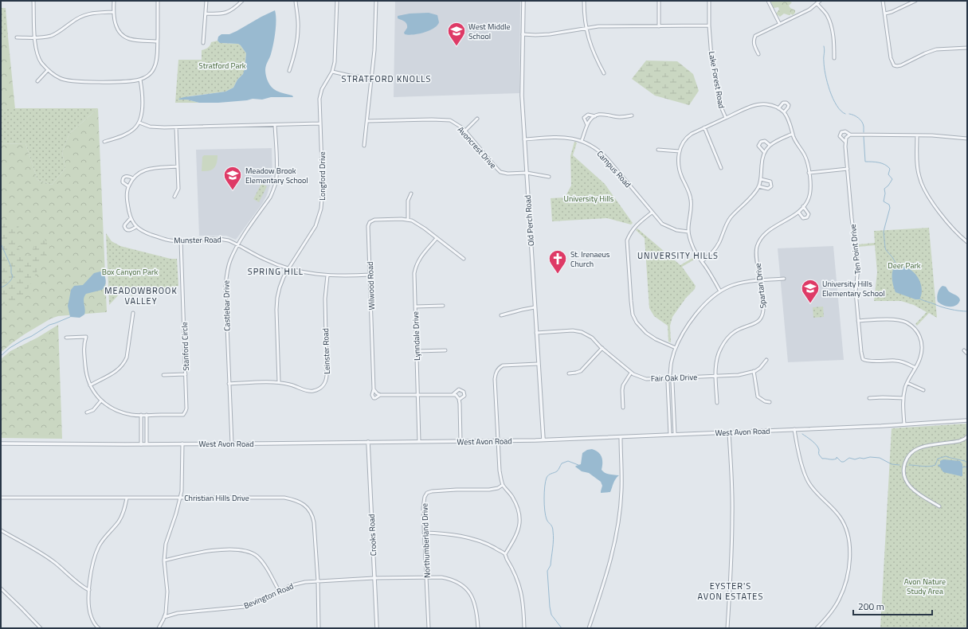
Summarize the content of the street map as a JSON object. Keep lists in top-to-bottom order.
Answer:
{
  "streets": {
    "street": [
      "Lake Forest Road",
      "Avoncrest Drive",
      "Campus Road",
      "Longford Drive",
      "Old Perch Road",
      "Munster Road",
      "Ten Point Drive",
      "Wilwood Road",
      "Spartan Drive",
      "Castlebar Drive",
      "Lynndale Drive",
      "Stanford Circle",
      "Leinster Road",
      "Fair Oak Drive",
      "West Avon Road",
      "Christian Hills Drive",
      "Crooks Road",
      "Northumberland Drive",
      "Bevington Road"
    ]
  },
  "crossings": [
    ["Lake Forest Road", "Campus Road"],
    ["Lake Forest Road", "Spartan Drive"],
    ["Avoncrest Drive", "Old Perch Road"],
    ["Campus Road", "Old Perch Road"],
    ["Longford Drive", "Munster Road"],
    ["Longford Drive", "Leinster Road"],
    ["Old Perch Road", "Fair Oak Drive"],
    ["Old Perch Road", "West Avon Road"],
    ["Munster Road", "Wilwood Road"],
    ["Munster Road", "Castlebar Drive"],
    ["Munster Road", "Stanford Circle"],
    ["Munster Road", "Leinster Road"],
    ["Spartan Drive", "Fair Oak Drive"],
    ["Castlebar Drive", "Leinster Road"],
    ["Castlebar Drive", "West Avon Road"],
    ["Lynndale Drive", "West Avon Road"],
    ["West Avon Road", "Crooks Road"],
    ["Christian Hills Drive", "Bevington Road"],
    ["Crooks Road", "Bevington Road"],
    ["Northumberland Drive", "Bevington Road"]
  ],
  "districts": [
    "STRATFORD KNOLLS",
    "UNIVERSITY HILLS",
    "SPRING HILL",
    "MEADOWBROOK VALLEY",
    "EYSTER'S AVON ESTATES"
  ],
  "parks": [
    "Stratford Park",
    "University Hills",
    "Deer Park",
    "Box Canyon Park",
    "Avon Nature Study Area"
  ],
  "places": {
    "school or university": ["West Middle School", "Meadow Brook Elementary School", "University Hills Elementary School"],
    "church": ["St. Irenaeus Church"]
  },
  "scale_bar": "200 m"
}
